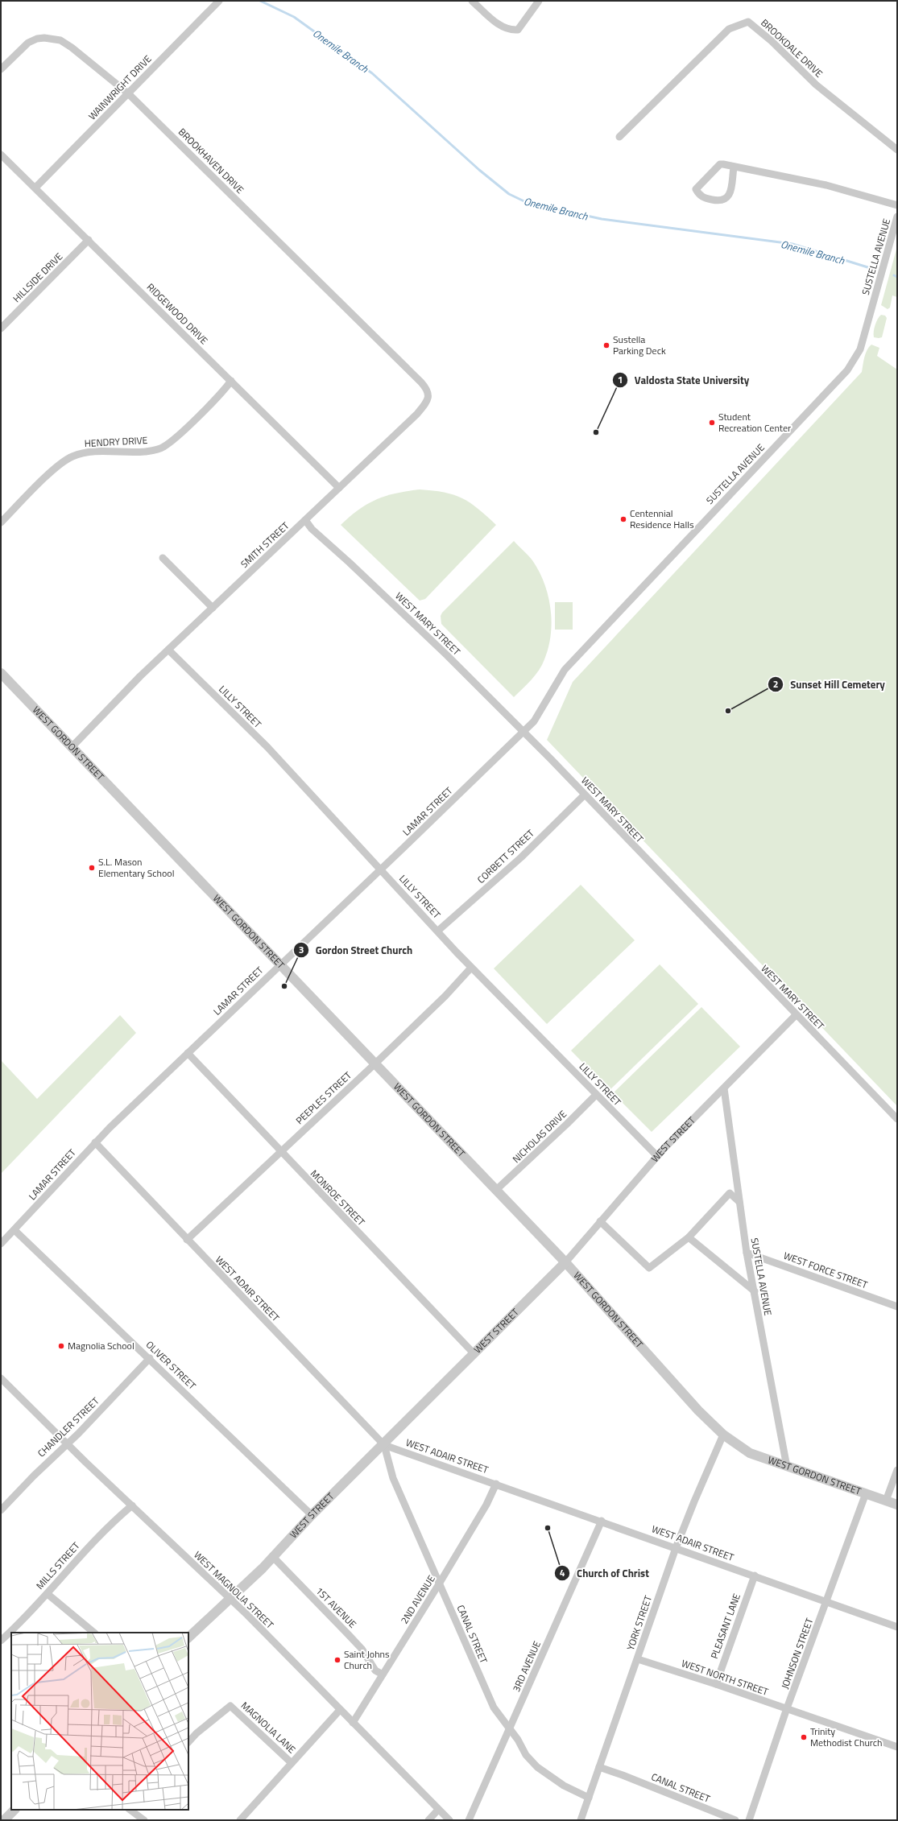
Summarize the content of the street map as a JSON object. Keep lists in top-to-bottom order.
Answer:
{
  "streets": {
    "street": [
      "BROOKDALE DRIVE",
      "WAINWRIGHT DRIVE",
      "BROOKHAVEN DRIVE",
      "SUSTELLA AVENUE",
      "HILLSIDE DRIVE",
      "RIDGEWOOD DRIVE",
      "HENDRY DRIVE",
      "SMITH STREET",
      "WEST MARY STREET",
      "LILLY STREET",
      "WEST GORDON STREET",
      "LAMAR STREET",
      "CORBETT STREET",
      "PEEPLES STREET",
      "NICHOLAS DRIVE",
      "WEST STREET",
      "MONROE STREET",
      "WEST FORCE STREET",
      "WEST ADAIR STREET",
      "OLIVER STREET",
      "CHANDLER STREET",
      "MILLS STREET",
      "WEST MAGNOLIA STREET",
      "2ND AVENUE",
      "1ST AVENUE",
      "YORK STREET",
      "PLEASANT LANE",
      "CANAL STREET",
      "JOHNSON STREET",
      "3RD AVENUE",
      "WEST NORTH STREET",
      "MAGNOLIA LANE"
    ]
  },
  "crossings": [
    ["WAINWRIGHT DRIVE", "BROOKHAVEN DRIVE"],
    ["WAINWRIGHT DRIVE", "RIDGEWOOD DRIVE"],
    ["BROOKHAVEN DRIVE", "SMITH STREET"],
    ["SUSTELLA AVENUE", "WEST MARY STREET"],
    ["SUSTELLA AVENUE", "WEST GORDON STREET"],
    ["SUSTELLA AVENUE", "LAMAR STREET"],
    ["SUSTELLA AVENUE", "WEST STREET"],
    ["SUSTELLA AVENUE", "WEST FORCE STREET"],
    ["HILLSIDE DRIVE", "RIDGEWOOD DRIVE"],
    ["RIDGEWOOD DRIVE", "HENDRY DRIVE"],
    ["RIDGEWOOD DRIVE", "SMITH STREET"],
    ["SMITH STREET", "WEST MARY STREET"],
    ["SMITH STREET", "LILLY STREET"],
    ["SMITH STREET", "WEST GORDON STREET"],
    ["WEST MARY STREET", "LAMAR STREET"],
    ["WEST MARY STREET", "CORBETT STREET"],
    ["WEST MARY STREET", "WEST STREET"],
    ["LILLY STREET", "LAMAR STREET"],
    ["LILLY STREET", "CORBETT STREET"],
    ["LILLY STREET", "PEEPLES STREET"],
    ["LILLY STREET", "NICHOLAS DRIVE"],
    ["LILLY STREET", "WEST STREET"],
    ["WEST GORDON STREET", "LAMAR STREET"],
    ["WEST GORDON STREET", "PEEPLES STREET"],
    ["WEST GORDON STREET", "NICHOLAS DRIVE"],
    ["WEST GORDON STREET", "WEST STREET"],
    ["WEST GORDON STREET", "YORK STREET"],
    ["WEST GORDON STREET", "JOHNSON STREET"],
    ["LAMAR STREET", "MONROE STREET"],
    ["LAMAR STREET", "WEST ADAIR STREET"],
    ["LAMAR STREET", "OLIVER STREET"],
    ["PEEPLES STREET", "MONROE STREET"],
    ["PEEPLES STREET", "WEST ADAIR STREET"],
    ["WEST STREET", "MONROE STREET"],
    ["WEST STREET", "WEST ADAIR STREET"],
    ["WEST STREET", "OLIVER STREET"],
    ["WEST STREET", "WEST MAGNOLIA STREET"],
    ["WEST STREET", "1ST AVENUE"],
    ["WEST STREET", "CANAL STREET"],
    ["WEST ADAIR STREET", "2ND AVENUE"],
    ["WEST ADAIR STREET", "YORK STREET"],
    ["WEST ADAIR STREET", "PLEASANT LANE"],
    ["WEST ADAIR STREET", "CANAL STREET"],
    ["WEST ADAIR STREET", "JOHNSON STREET"],
    ["WEST ADAIR STREET", "3RD AVENUE"],
    ["OLIVER STREET", "CHANDLER STREET"],
    ["CHANDLER STREET", "WEST MAGNOLIA STREET"],
    ["MILLS STREET", "WEST MAGNOLIA STREET"],
    ["WEST MAGNOLIA STREET", "2ND AVENUE"],
    ["2ND AVENUE", "1ST AVENUE"],
    ["2ND AVENUE", "CANAL STREET"],
    ["YORK STREET", "CANAL STREET"],
    ["YORK STREET", "WEST NORTH STREET"],
    ["PLEASANT LANE", "WEST NORTH STREET"],
    ["CANAL STREET", "3RD AVENUE"],
    ["JOHNSON STREET", "WEST NORTH STREET"]
  ],
  "water": ["Onemile Branch"],
  "places": [
    "Sustella Parking Deck",
    "Student Recreation Center",
    "Valdosta State University",
    "Centennial Residence Halls",
    "Sunset Hill Cemetery",
    "S.L. Mason Elementary School",
    "Gordon Street Church",
    "Magnolia School",
    "Church of Christ",
    "Saint Johns Church",
    "Trinity Methodist Church"
  ]
}
